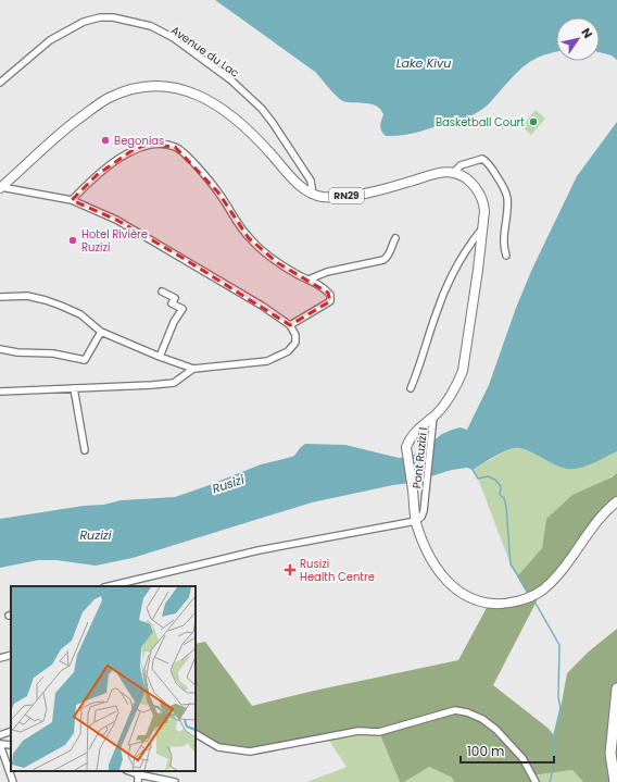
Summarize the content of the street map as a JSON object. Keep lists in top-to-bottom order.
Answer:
{
  "streets": {
    "main road": ["RN29"],
    "street": ["Avenue du Lac", "Pont Ruzizi I"]
  },
  "crossings": [
    ["Avenue du Lac", "RN29"]
  ],
  "water": ["Lake Kivu", "Rusizi", "Ruzizi"],
  "places": {
    "other": ["Basketball Court", "Begonias", "Hotel Rivière Ruzizi"],
    "health": ["Rusizi Health Centre"]
  },
  "scale_bar": "100 m",
  "north": "top right"
}
